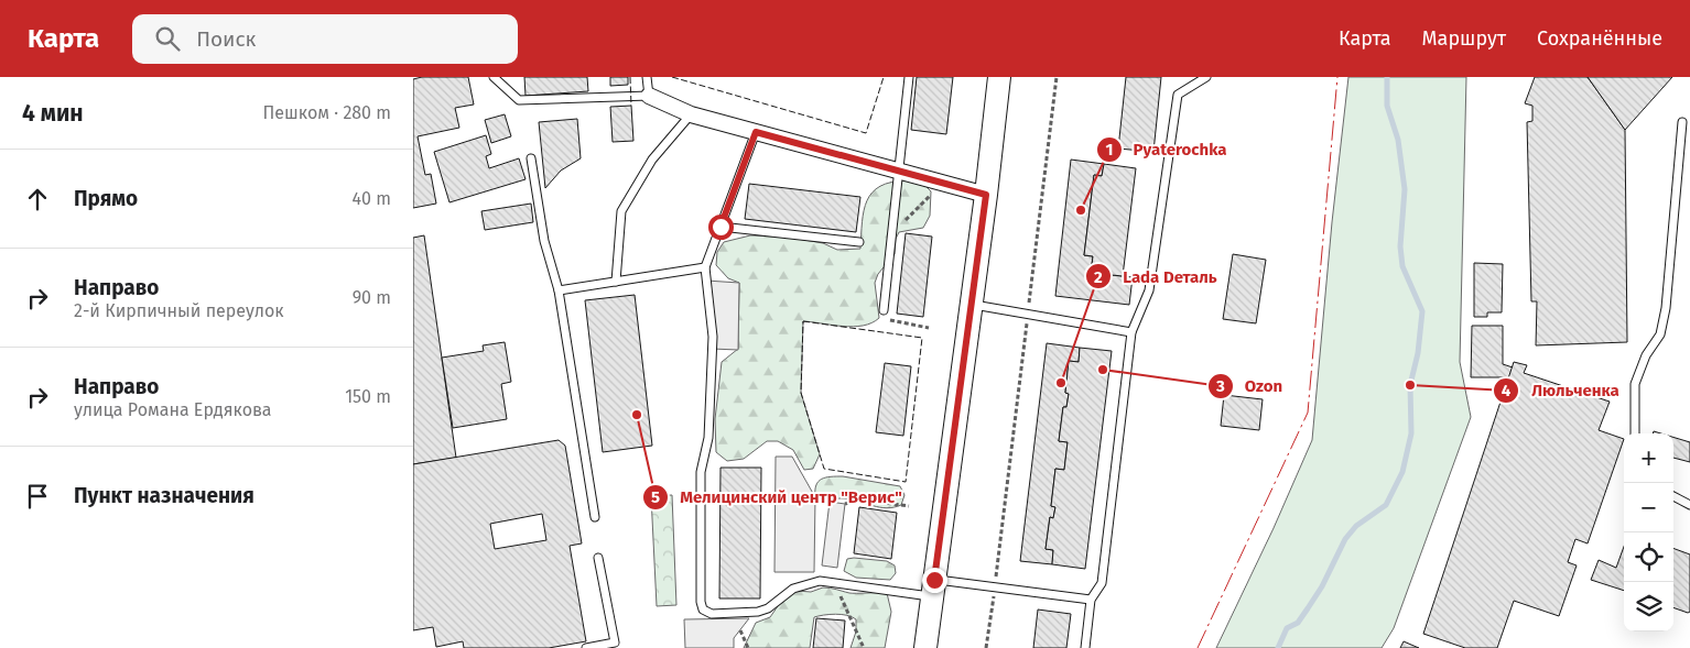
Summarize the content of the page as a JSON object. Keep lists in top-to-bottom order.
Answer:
{
  "places": [
    "Pyaterochka",
    "Ozon",
    "Lada Dеталь",
    "Люльченка",
    "Мелицинский центр \"Верис\""
  ],
  "page": {
    "header": "Карта",
    "search": "Поиск",
    "nav": ["Карта", "Маршрут", "Сохранённые"],
    "heading": ["4 мин", "Пешком · 280 m"],
    "list": [
      ["Прямо", "40 m"],
      ["Направо", "2-й Кирпичный переулок", "90 m"],
      ["Направо", "улица Романа Ердякова", "150 m"],
      "Пункт назначения"
    ],
    "map_buttons": ["+", "−"]
  }
}
